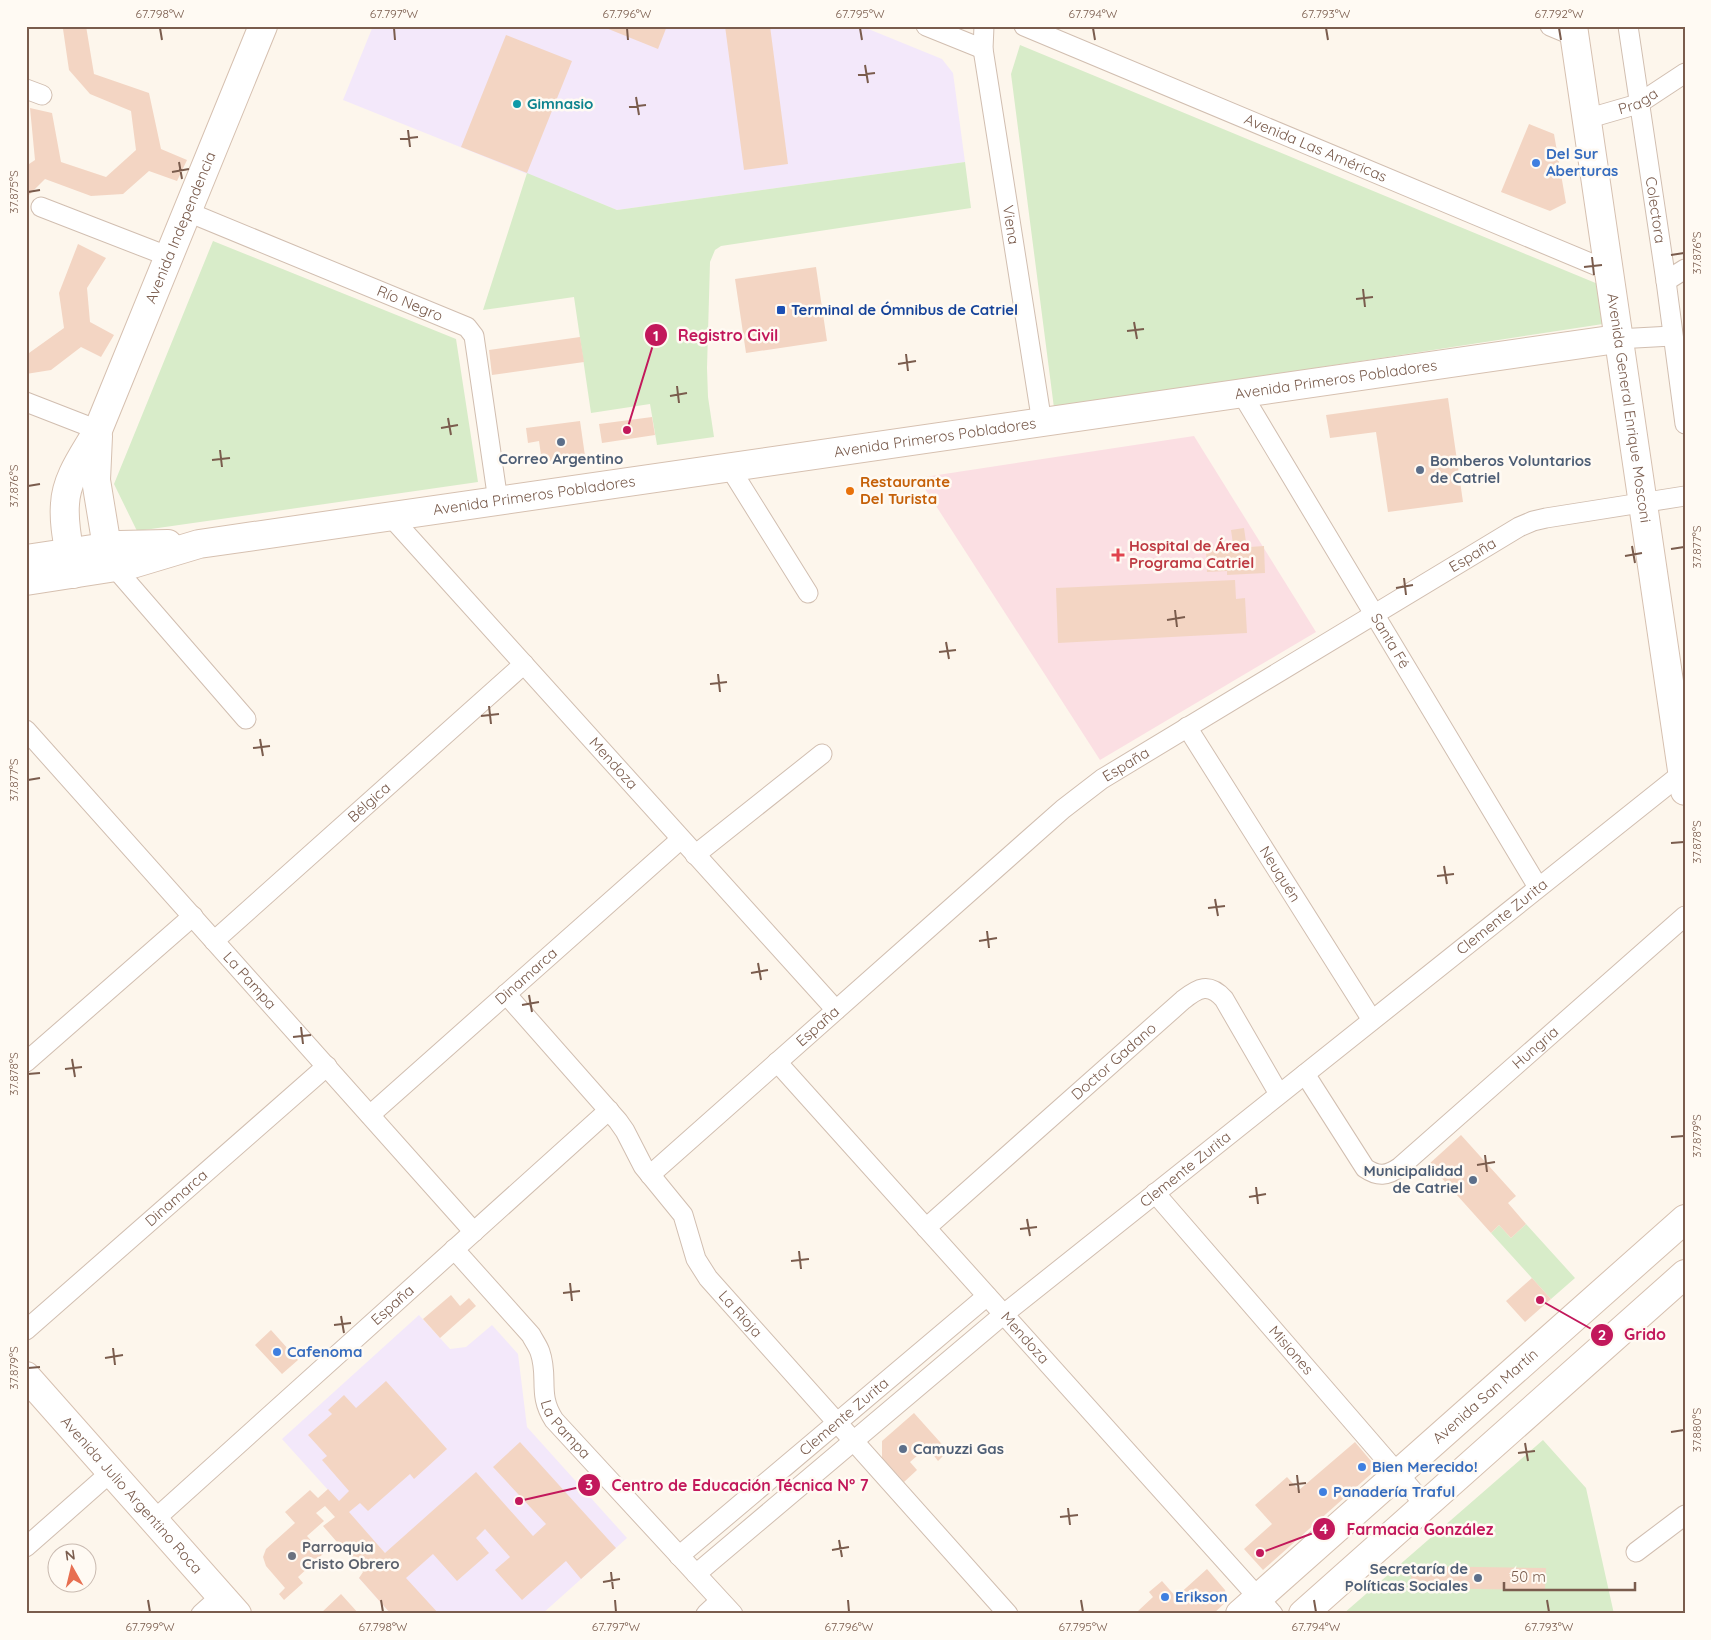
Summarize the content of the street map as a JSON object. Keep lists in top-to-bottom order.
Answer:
{
  "streets": {
    "street": [
      "Praga",
      "Avenida Las Américas",
      "Colectora",
      "Viena",
      "Avenida Independencia",
      "Río Negro",
      "Avenida Primeros Pobladores",
      "Avenida General Enrique Mosconi",
      "España",
      "Santa Fé",
      "Mendoza",
      "Bélgica",
      "Neuquén",
      "Clemente Zurita",
      "Dinamarca",
      "La Pampa",
      "Hungria",
      "Doctor Gadano",
      "La Rioja",
      "Misiones",
      "Avenida San Martín",
      "Avenida Julio Argentino Roca"
    ]
  },
  "crossings": [
    ["Praga", "Colectora"],
    ["Praga", "Avenida General Enrique Mosconi"],
    ["Avenida Las Américas", "Avenida General Enrique Mosconi"],
    ["Colectora", "Avenida Primeros Pobladores"],
    ["Viena", "Avenida Primeros Pobladores"],
    ["Avenida Independencia", "Río Negro"],
    ["Avenida Independencia", "Avenida Primeros Pobladores"],
    ["Río Negro", "Avenida Primeros Pobladores"],
    ["Avenida Primeros Pobladores", "Avenida General Enrique Mosconi"],
    ["Avenida Primeros Pobladores", "Santa Fé"],
    ["Avenida Primeros Pobladores", "Mendoza"],
    ["Avenida General Enrique Mosconi", "España"],
    ["Avenida General Enrique Mosconi", "Clemente Zurita"],
    ["España", "Santa Fé"],
    ["España", "Mendoza"],
    ["España", "Neuquén"],
    ["España", "La Pampa"],
    ["España", "La Rioja"],
    ["España", "Avenida Julio Argentino Roca"],
    ["Santa Fé", "Clemente Zurita"],
    ["Mendoza", "Bélgica"],
    ["Mendoza", "Clemente Zurita"],
    ["Mendoza", "Dinamarca"],
    ["Mendoza", "Doctor Gadano"],
    ["Mendoza", "Avenida San Martín"],
    ["Bélgica", "La Pampa"],
    ["Neuquén", "Clemente Zurita"],
    ["Clemente Zurita", "La Pampa"],
    ["Clemente Zurita", "Hungria"],
    ["Clemente Zurita", "Doctor Gadano"],
    ["Clemente Zurita", "La Rioja"],
    ["Clemente Zurita", "Misiones"],
    ["Dinamarca", "La Pampa"],
    ["Dinamarca", "La Rioja"],
    ["Misiones", "Avenida San Martín"]
  ],
  "places": {
    "other": [
      "Gimnasio",
      "Del Sur Aberturas",
      "Registro Civil",
      "Correo Argentino",
      "Bomberos Voluntarios de Catriel",
      "Restaurante Del Turista",
      "Municipalidad de Catriel",
      "Grido",
      "Cafenoma",
      "Camuzzi Gas",
      "Bien Merecido!",
      "Panadería Traful",
      "Centro de Educación Técnica N° 7",
      "Farmacia González",
      "Parroquia Cristo Obrero",
      "Secretaría de Políticas Sociales",
      "Erikson"
    ],
    "transit": ["Terminal de Ómnibus de Catriel"],
    "health": ["Hospital de Área Programa Catriel"]
  },
  "scale_bar": "50 m",
  "north": "top",
  "coordinates": [
    "67.798°W",
    "67.797°W",
    "67.796°W",
    "67.795°W",
    "67.794°W",
    "67.793°W",
    "67.792°W",
    "37.875°S",
    "37.876°S",
    "37.877°S",
    "37.878°S",
    "37.879°S",
    "37.880°S",
    "67.799°W"
  ]
}
